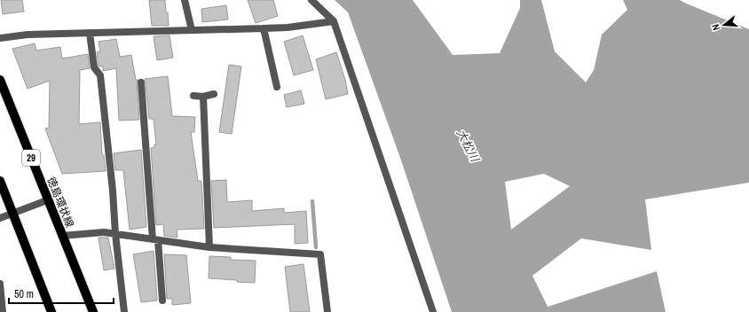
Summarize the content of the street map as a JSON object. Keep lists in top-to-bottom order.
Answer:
{
  "streets": {
    "main road": ["29", "徳島環状線"]
  },
  "water": ["大松川"],
  "scale_bar": "50 m",
  "north": "left"
}
